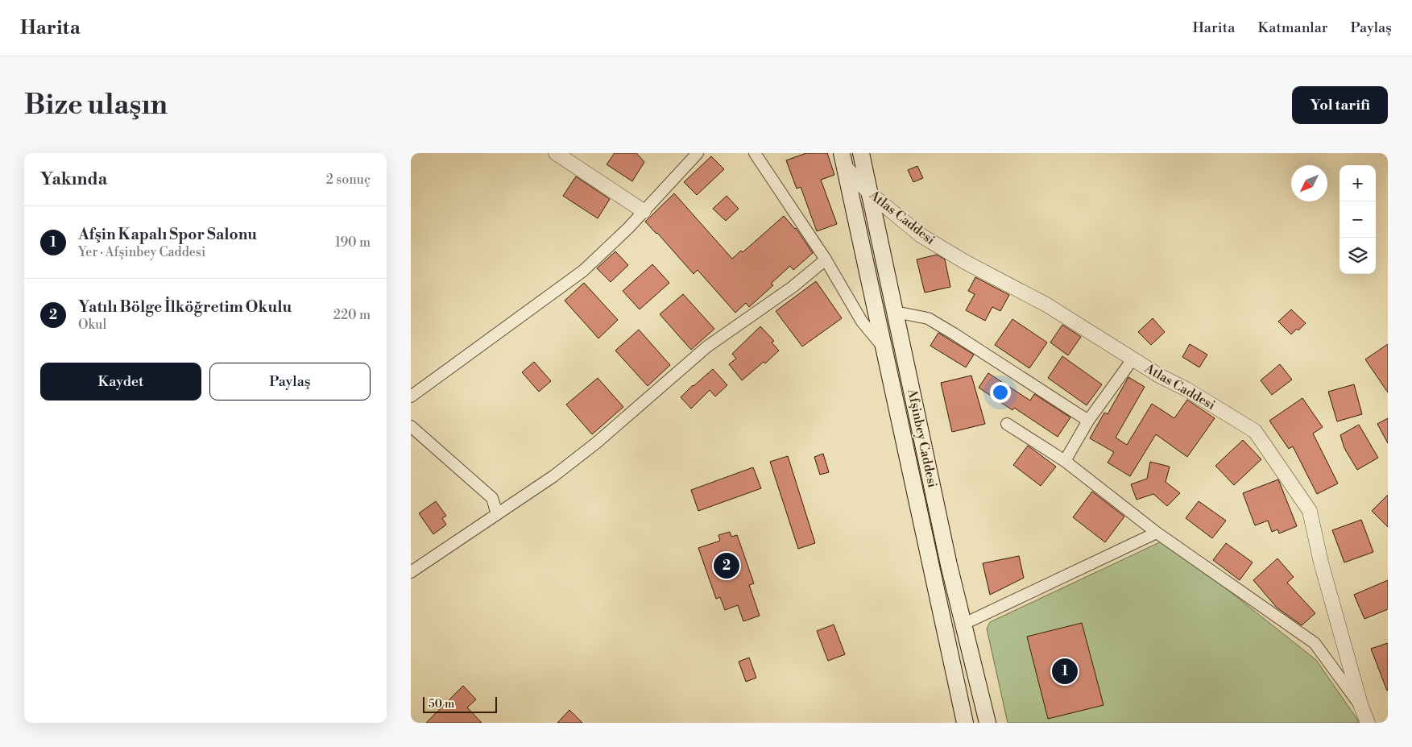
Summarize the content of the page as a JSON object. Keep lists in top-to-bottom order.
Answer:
{
  "streets": {
    "main road": ["Afşinbey Caddesi"],
    "street": ["Atlas Caddesi"]
  },
  "crossings": [
    ["Atlas Caddesi", "Afşinbey Caddesi"]
  ],
  "scale_bar": "50 m",
  "north": "bottom left",
  "page": {
    "header": "Harita",
    "nav": ["Harita", "Katmanlar", "Paylaş"],
    "buttons": [
      "Yol tarifi",
      ["Kaydet", "Paylaş"]
    ],
    "title": "Bize ulaşın",
    "heading": ["Yakında", "2 sonuç"],
    "map_buttons": ["+", "−"],
    "list": [
      {
        "mark": "1",
        "name": "Afşin Kapalı Spor Salonu",
        "note": "Yer · Afşinbey Caddesi",
        "value": "190 m"
      },
      {
        "mark": "2",
        "name": "Yatılı Bölge İlköğretim Okulu",
        "note": "Okul",
        "value": "220 m"
      }
    ],
    "pins": ["2", "1"],
    "scale": "50 m"
  }
}
